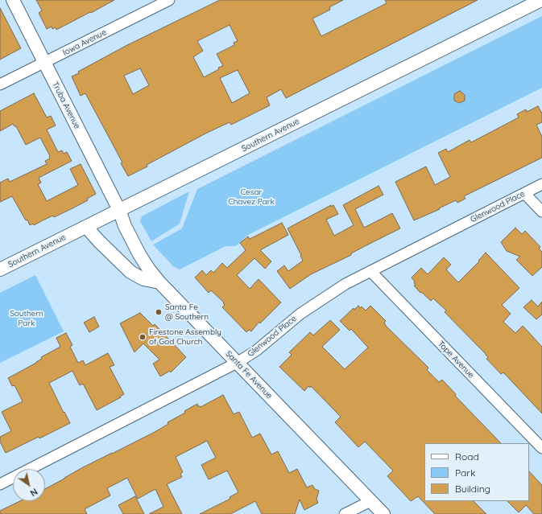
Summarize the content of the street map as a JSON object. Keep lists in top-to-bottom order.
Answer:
{
  "streets": {
    "street": [
      "Iowa Avenue",
      "Truba Avenue",
      "Southern Avenue",
      "Glenwood Place",
      "Tope Avenue",
      "Santa Fe Avenue"
    ]
  },
  "crossings": [
    ["Iowa Avenue", "Truba Avenue"],
    ["Truba Avenue", "Southern Avenue"],
    ["Truba Avenue", "Santa Fe Avenue"],
    ["Southern Avenue", "Santa Fe Avenue"],
    ["Glenwood Place", "Tope Avenue"],
    ["Glenwood Place", "Santa Fe Avenue"]
  ],
  "parks": ["Cesar Chavez Park", "Southern Park"],
  "places": ["Santa Fe @ Southern", "Firestone Assembly of God Church"],
  "legend": ["Road", "Park", "Building"],
  "north": "bottom right"
}
